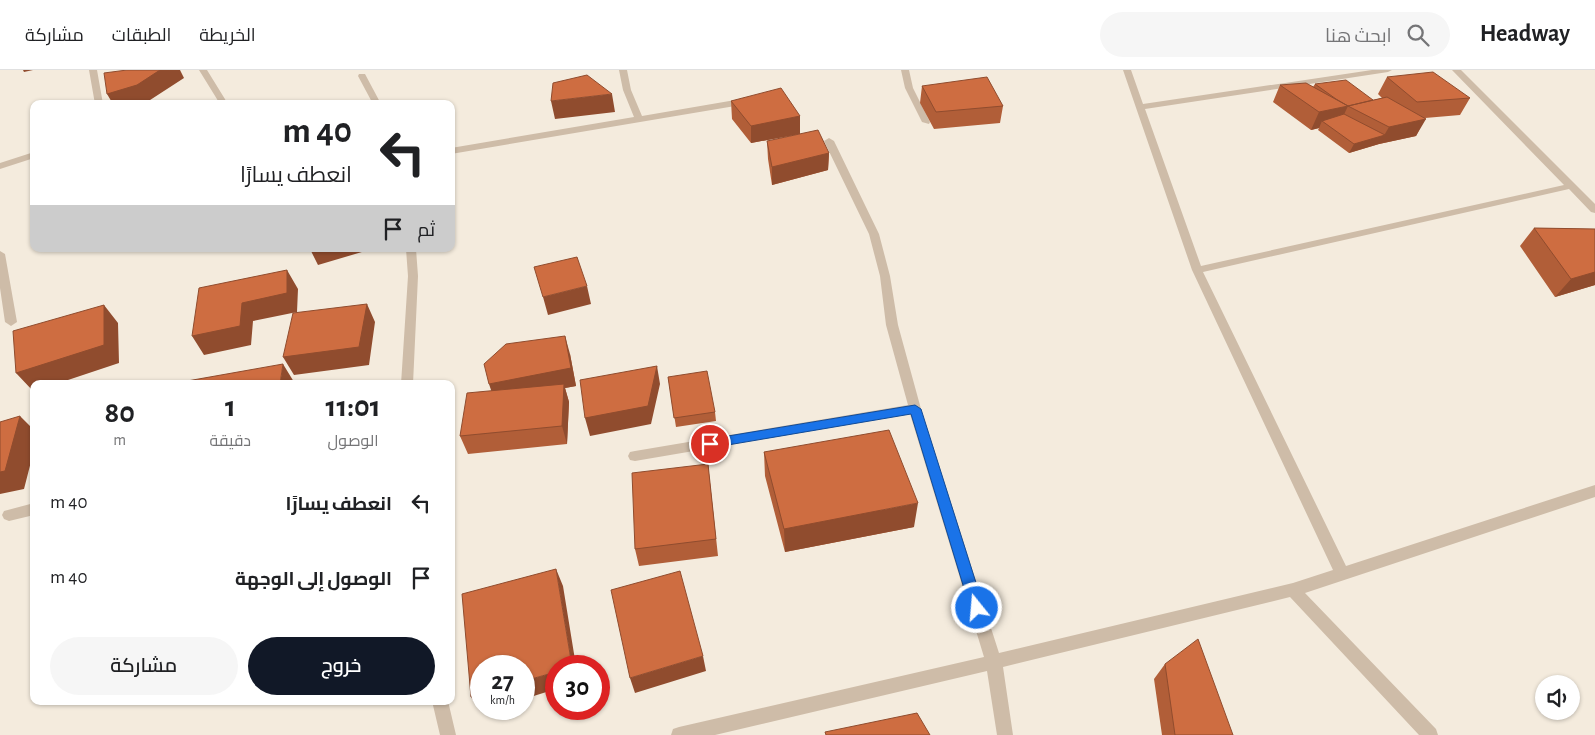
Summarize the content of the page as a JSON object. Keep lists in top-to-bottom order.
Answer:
{
  "page": {
    "header": "Headway",
    "search": "ابحث هنا",
    "nav": ["الخريطة", "الطبقات", "مشاركة"],
    "turn": ["40 m", "انعطف يسارًا"],
    "then": "ثم",
    "eta": [
      "11:01",
      "الوصول",
      "1",
      "دقيقة",
      "80",
      "m"
    ],
    "list": [
      {
        "name": "انعطف يسارًا",
        "value": "40 m"
      },
      {
        "name": "الوصول إلى الوجهة",
        "value": "40 m"
      }
    ],
    "buttons": ["خروج", "مشاركة"],
    "speed": "27 km/h",
    "limit": "30"
  }
}
